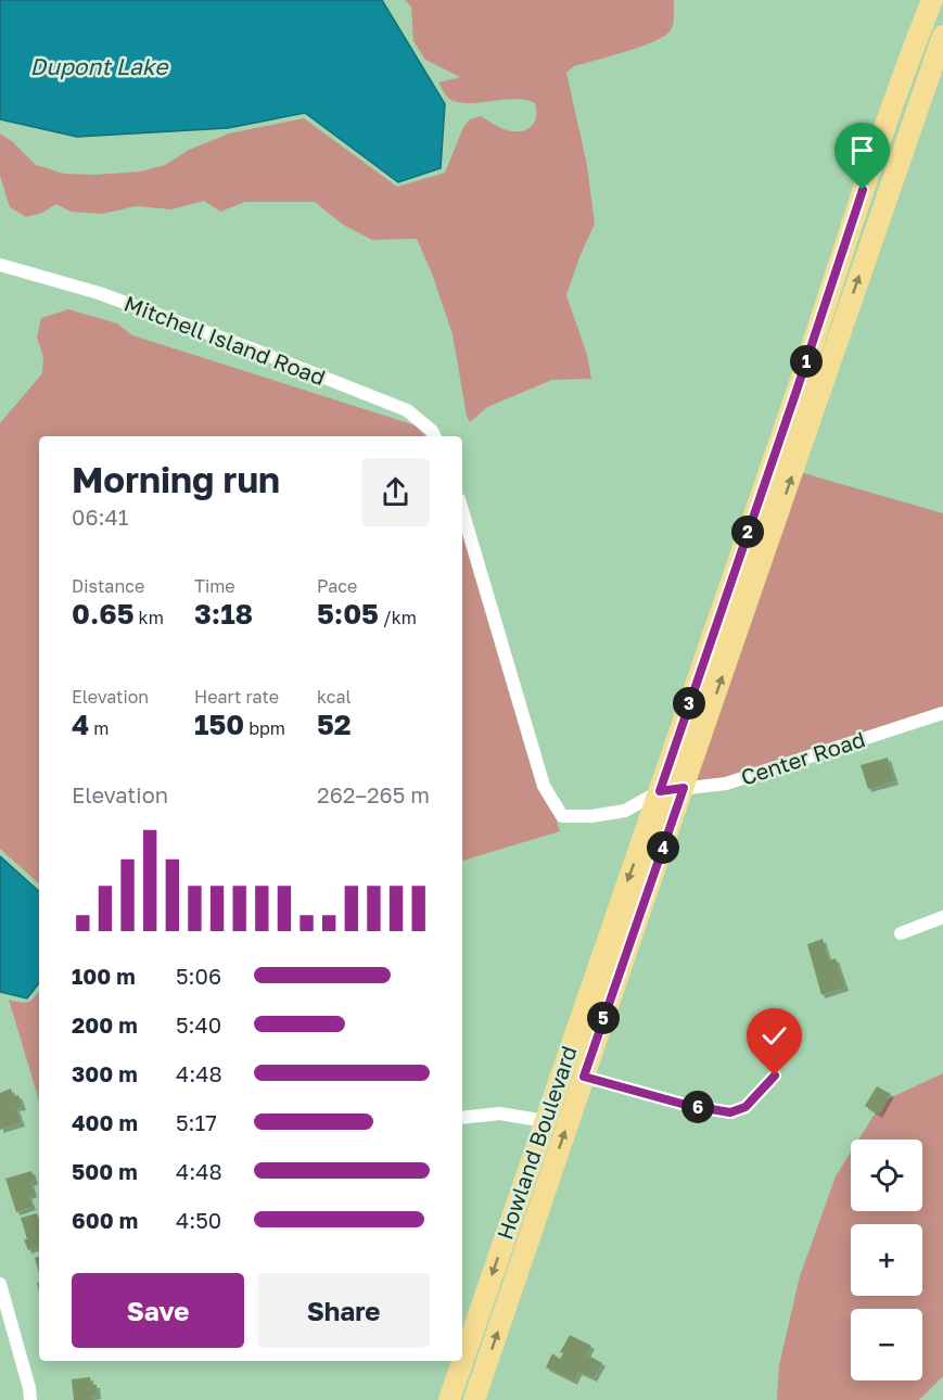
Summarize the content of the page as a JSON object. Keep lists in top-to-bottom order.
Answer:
{
  "streets": {
    "main road": ["Howland Boulevard"],
    "street": ["Mitchell Island Road", "Center Road"]
  },
  "crossings": [
    ["Center Road", "Howland Boulevard"]
  ],
  "water": ["Dupont Lake"],
  "page": {
    "pins": [
      "1",
      "2",
      "3",
      "4",
      "5",
      "6"
    ],
    "heading": ["Morning run", "06:41"],
    "stats": [
      ["Distance", "0.65 km"],
      ["Time", "3:18"],
      ["Pace", "5:05 /km"],
      ["Elevation", "4 m"],
      ["Heart rate", "150 bpm"],
      ["kcal", "52"]
    ],
    "chart": ["Elevation", "262–265 m"],
    "list": [
      {
        "name": "100 m",
        "note": "5:06"
      },
      {
        "name": "200 m",
        "note": "5:40"
      },
      {
        "name": "300 m",
        "note": "4:48"
      },
      {
        "name": "400 m",
        "note": "5:17"
      },
      {
        "name": "500 m",
        "note": "4:48"
      },
      {
        "name": "600 m",
        "note": "4:50"
      }
    ],
    "map_buttons": ["+", "−"],
    "buttons": ["Save", "Share"]
  }
}
